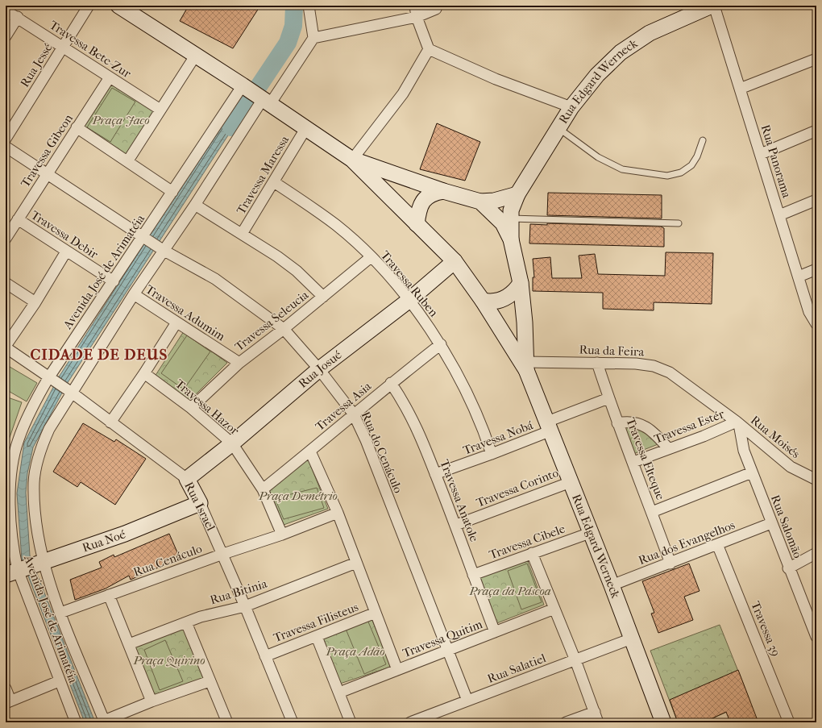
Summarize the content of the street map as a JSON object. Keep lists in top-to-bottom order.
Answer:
{
  "streets": {
    "main road": [
      "Rua Edgard Werneck",
      "Rua Josué",
      "Rua Israel",
      "Rua Noé"
    ],
    "street": [
      "Travessa Bete-Zur",
      "Rua Jessé",
      "Travessa Gibeon",
      "Rua Panorama",
      "Travessa Maressa",
      "Travessa Debir",
      "Avenida José de Arimatéia",
      "Travessa Ruben",
      "Travessa Adumim",
      "Travessa Seleucia",
      "Rua da Feira",
      "Travessa Asia",
      "Travessa Hazor",
      "Travessa Estér",
      "Rua Moisés",
      "Travessa Nobá",
      "Rua do Cenáculo",
      "Travessa Elteque",
      "Travessa Corinto",
      "Travessa Anatole",
      "Rua Salomão",
      "Travessa Cibele",
      "Rua dos Evangelhos",
      "Rua Cenáculo",
      "Rua Bitinia",
      "Travessa Filisteus",
      "Travessa 39",
      "Travessa Quitim",
      "Rua Salatiel"
    ]
  },
  "crossings": [
    ["Travessa Bete-Zur", "Rua Jessé"],
    ["Travessa Bete-Zur", "Travessa Gibeon"],
    ["Rua Edgard Werneck", "Rua Panorama"],
    ["Rua Edgard Werneck", "Rua da Feira"],
    ["Rua Edgard Werneck", "Travessa Nobá"],
    ["Rua Edgard Werneck", "Travessa Corinto"],
    ["Rua Edgard Werneck", "Travessa Cibele"],
    ["Rua Edgard Werneck", "Rua dos Evangelhos"],
    ["Rua Edgard Werneck", "Rua Salatiel"],
    ["Travessa Gibeon", "Travessa Debir"],
    ["Travessa Gibeon", "Rua do Cenáculo"],
    ["Travessa Maressa", "Travessa Ruben"],
    ["Travessa Debir", "Avenida José de Arimatéia"],
    ["Avenida José de Arimatéia", "Travessa Adumim"],
    ["Avenida José de Arimatéia", "Rua do Cenáculo"],
    ["Avenida José de Arimatéia", "Rua Israel"],
    ["Avenida José de Arimatéia", "Rua Noé"],
    ["Avenida José de Arimatéia", "Rua Cenáculo"],
    ["Travessa Ruben", "Travessa Seleucia"],
    ["Travessa Ruben", "Rua Josué"],
    ["Travessa Ruben", "Travessa Asia"],
    ["Travessa Ruben", "Travessa Nobá"],
    ["Travessa Adumim", "Travessa Seleucia"],
    ["Travessa Seleucia", "Travessa Hazor"],
    ["Travessa Seleucia", "Rua do Cenáculo"],
    ["Rua da Feira", "Travessa Estér"],
    ["Rua da Feira", "Rua Moisés"],
    ["Rua da Feira", "Travessa Elteque"],
    ["Rua da Feira", "Rua Salomão"],
    ["Rua Josué", "Travessa Hazor"],
    ["Rua Josué", "Rua do Cenáculo"],
    ["Rua Josué", "Rua Israel"],
    ["Travessa Asia", "Travessa Hazor"],
    ["Travessa Asia", "Rua do Cenáculo"],
    ["Travessa Asia", "Travessa Anatole"],
    ["Travessa Hazor", "Rua Cenáculo"],
    ["Travessa Estér", "Rua Moisés"],
    ["Travessa Estér", "Travessa Elteque"],
    ["Travessa Estér", "Rua Salomão"],
    ["Rua Moisés", "Rua Salomão"],
    ["Travessa Nobá", "Travessa Elteque"],
    ["Travessa Nobá", "Travessa Anatole"],
    ["Rua do Cenáculo", "Travessa Quitim"],
    ["Rua do Cenáculo", "Rua Salatiel"],
    ["Travessa Elteque", "Rua dos Evangelhos"],
    ["Travessa Corinto", "Travessa Anatole"],
    ["Travessa Anatole", "Travessa Cibele"],
    ["Travessa Anatole", "Travessa Quitim"],
    ["Rua Israel", "Rua Noé"],
    ["Rua Israel", "Rua Cenáculo"],
    ["Rua Israel", "Rua Bitinia"],
    ["Rua Israel", "Travessa Filisteus"],
    ["Rua Salomão", "Rua dos Evangelhos"],
    ["Rua dos Evangelhos", "Travessa 39"]
  ],
  "districts": ["CIDADE DE DEUS"],
  "parks": [
    "Praça Jaco",
    "Praça Demétrio",
    "Praça da Páscoa",
    "Praça Adão",
    "Praça Quirino"
  ]
}
